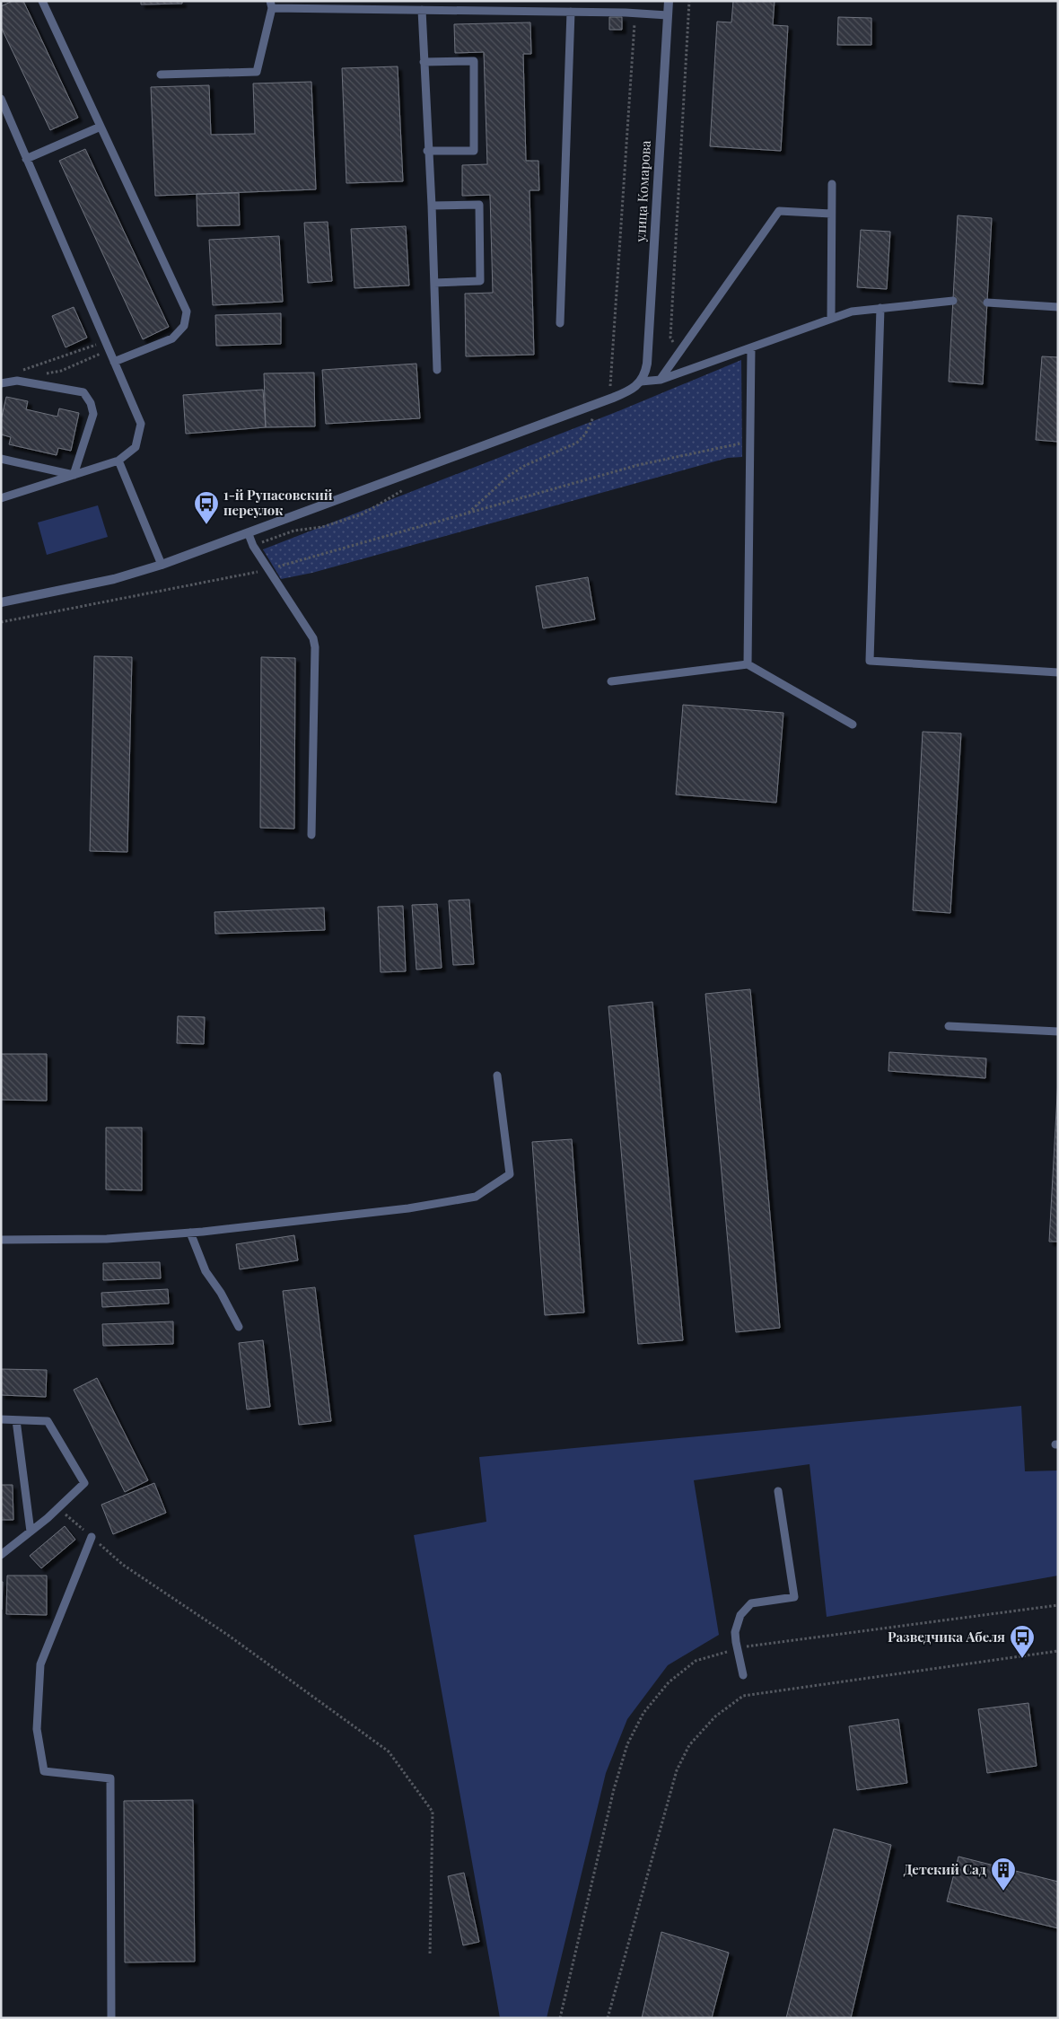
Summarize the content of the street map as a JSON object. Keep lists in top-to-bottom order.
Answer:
{
  "streets": {
    "street": ["улица Комарова"]
  },
  "places": {
    "bus stop": ["1-й Рупасовский переулок", "Разведчика Абеля"],
    "building": ["Детский Сад"]
  }
}
